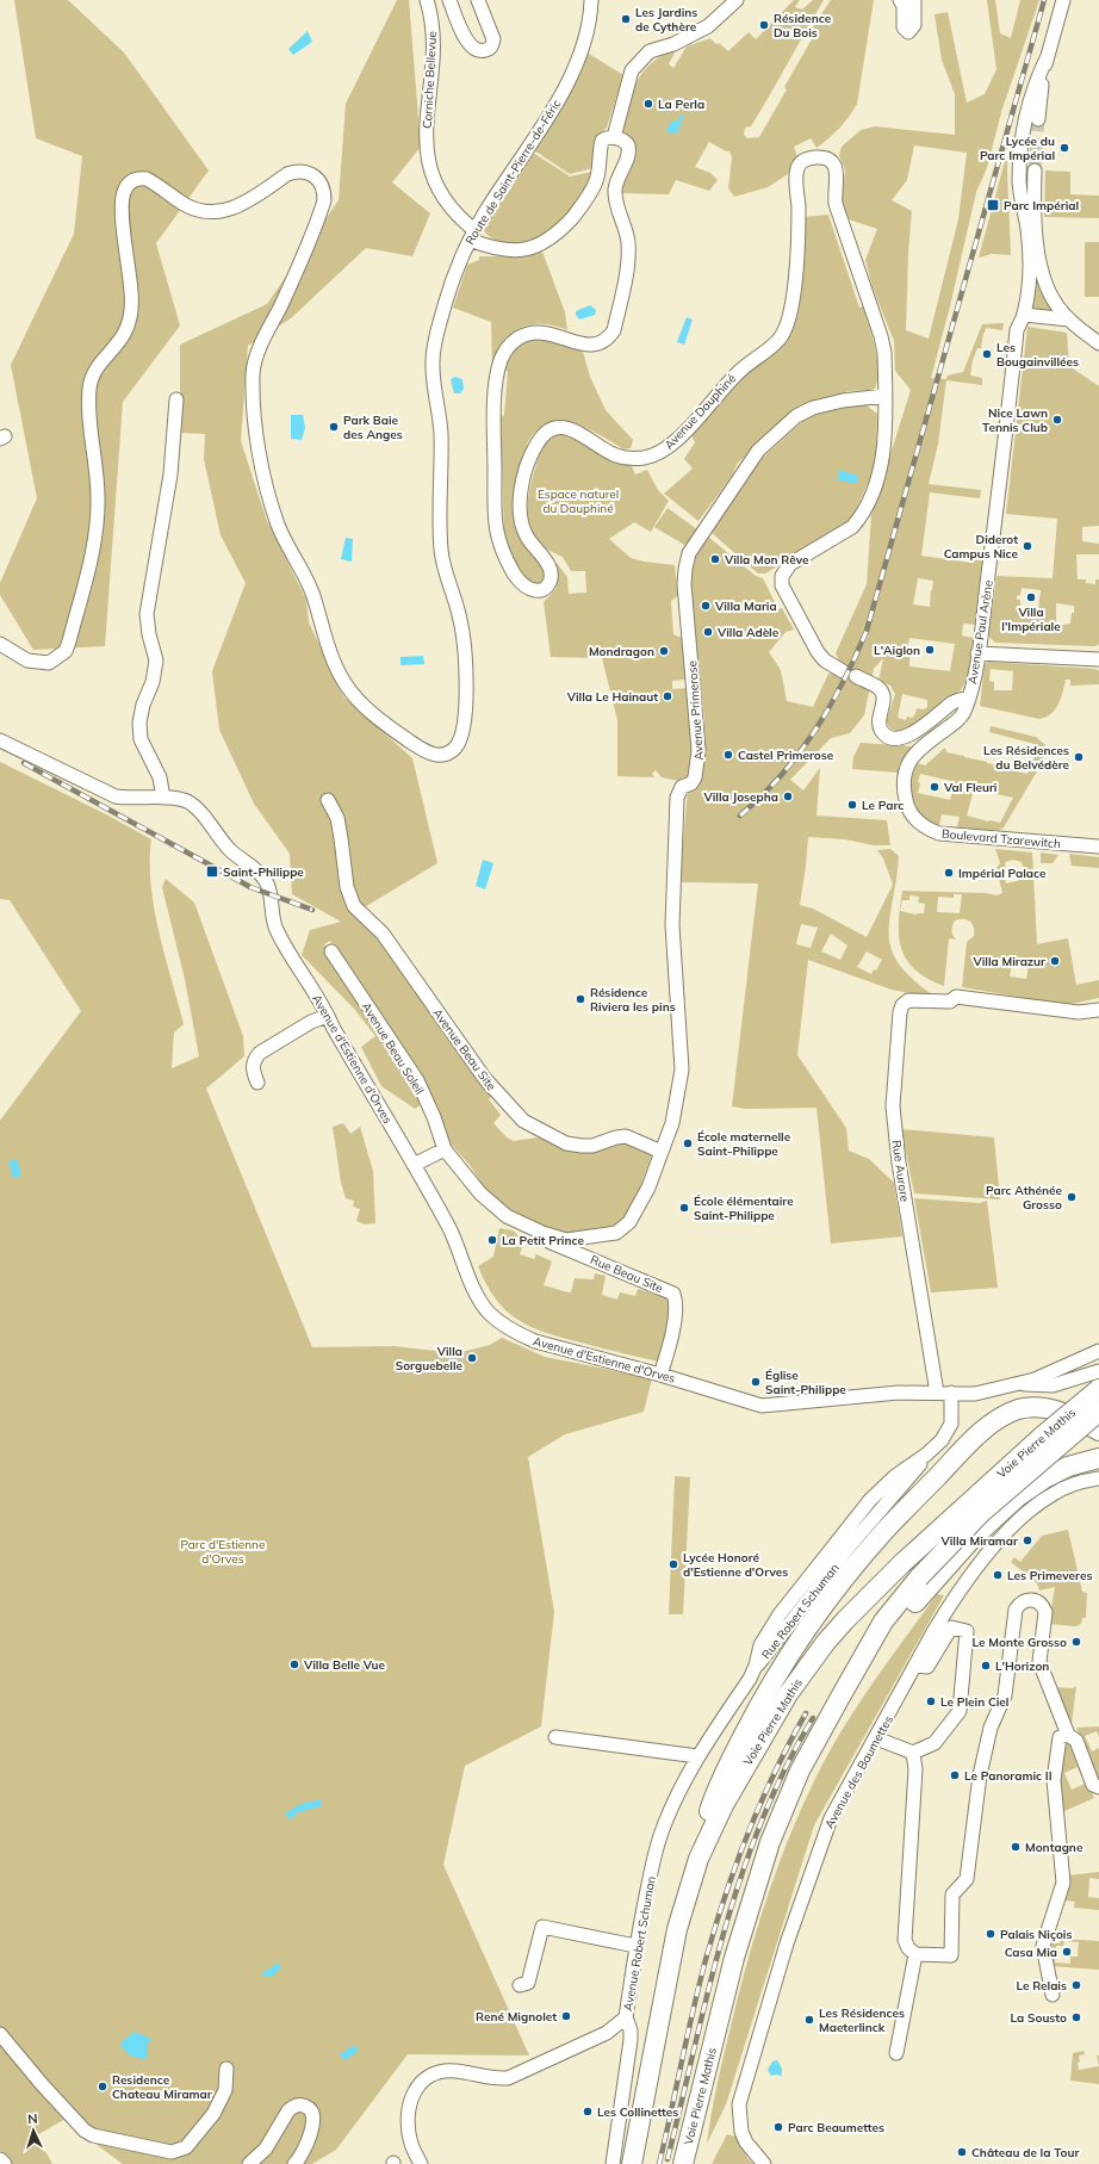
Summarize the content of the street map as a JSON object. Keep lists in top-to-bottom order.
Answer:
{
  "streets": {
    "highway": ["Voie Pierre Mathis"],
    "street": [
      "Corniche Bellevue",
      "Route de Saint-Pierre-de-Féric",
      "Avenue Dauphiné",
      "Avenue Paul Arène",
      "Avenue Primerose",
      "Boulevard Tzarewitch",
      "Avenue Beau Soleil",
      "Avenue Beau Site",
      "Avenue d'Estienne d'Orves",
      "Rue Aurore",
      "Rue Beau Site",
      "Rue Robert Schuman",
      "Avenue des Baumettes",
      "Avenue Robert Schuman"
    ]
  },
  "crossings": [
    ["Corniche Bellevue", "Route de Saint-Pierre-de-Féric"],
    ["Avenue Dauphiné", "Avenue Primerose"],
    ["Avenue Paul Arène", "Boulevard Tzarewitch"],
    ["Avenue Primerose", "Avenue Beau Site"],
    ["Avenue d'Estienne d'Orves", "Rue Aurore"],
    ["Avenue d'Estienne d'Orves", "Rue Beau Site"],
    ["Avenue d'Estienne d'Orves", "Rue Robert Schuman"],
    ["Rue Robert Schuman", "Avenue Robert Schuman"]
  ],
  "parks": ["Espace naturel du Dauphiné", "Parc d'Estienne d'Orves"],
  "places": {
    "other": [
      "Les Jardins de Cythère",
      "Résidence Du Bois",
      "La Perla",
      "Lycée du Parc Impérial",
      "Les Bougainvillées",
      "Nice Lawn Tennis Club",
      "Park Baie des Anges",
      "Diderot Campus Nice",
      "Villa Mon Rêve",
      "Villa l'Impériale",
      "Villa Maria",
      "Villa Adèle",
      "L'Aiglon",
      "Mondragon",
      "Villa Le Hainaut",
      "Castel Primerose",
      "Les Résidences du Belvédère",
      "Val Fleuri",
      "Villa Josepha",
      "Le Parc",
      "Impérial Palace",
      "Villa Mirazur",
      "Résidence Riviera les pins",
      "École maternelle Saint-Philippe",
      "Parc Athénée Grosso",
      "École élémentaire Saint-Philippe",
      "La Petit Prince",
      "Villa Sorguebelle",
      "Église Saint-Philippe",
      "Villa Miramar",
      "Lycée Honoré d'Estienne d'Orves",
      "Les Primeveres",
      "Le Monte Grosso",
      "Villa Belle Vue",
      "L'Horizon",
      "Le Plein Ciel",
      "Le Panoramic II",
      "Montagne",
      "Palais Niçois",
      "Casa Mia",
      "Le Relais",
      "René Mignolet",
      "La Sousto",
      "Les Résidences Maeterlinck",
      "Residence Chateau Miramar",
      "Les Collinettes",
      "Parc Beaumettes",
      "Château de la Tour"
    ],
    "transit": ["Parc Impérial", "Saint-Philippe"]
  },
  "north": "top"
}
